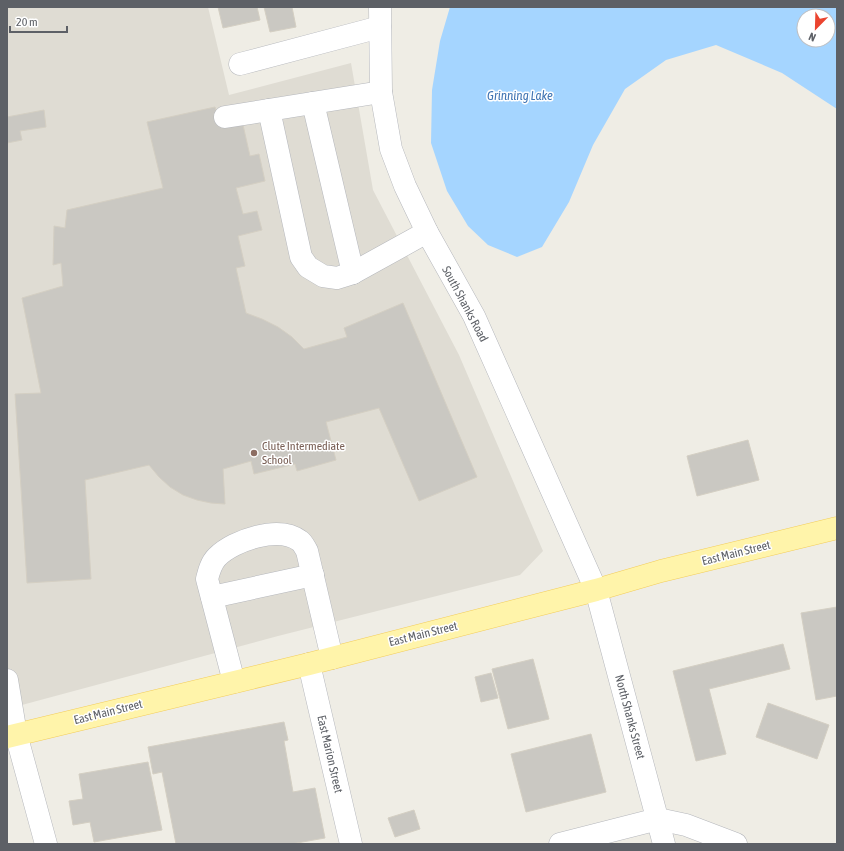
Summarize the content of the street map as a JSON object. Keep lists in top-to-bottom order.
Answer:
{
  "streets": {
    "main road": ["East Main Street"],
    "street": ["South Shanks Road", "North Shanks Street", "East Marion Street"]
  },
  "crossings": [
    ["South Shanks Road", "East Main Street"],
    ["South Shanks Road", "North Shanks Street"],
    ["East Main Street", "North Shanks Street"],
    ["East Main Street", "East Marion Street"]
  ],
  "water": ["Grinning Lake"],
  "places": ["Clute Intermediate School"],
  "scale_bar": "20 m",
  "north": "bottom left"
}
